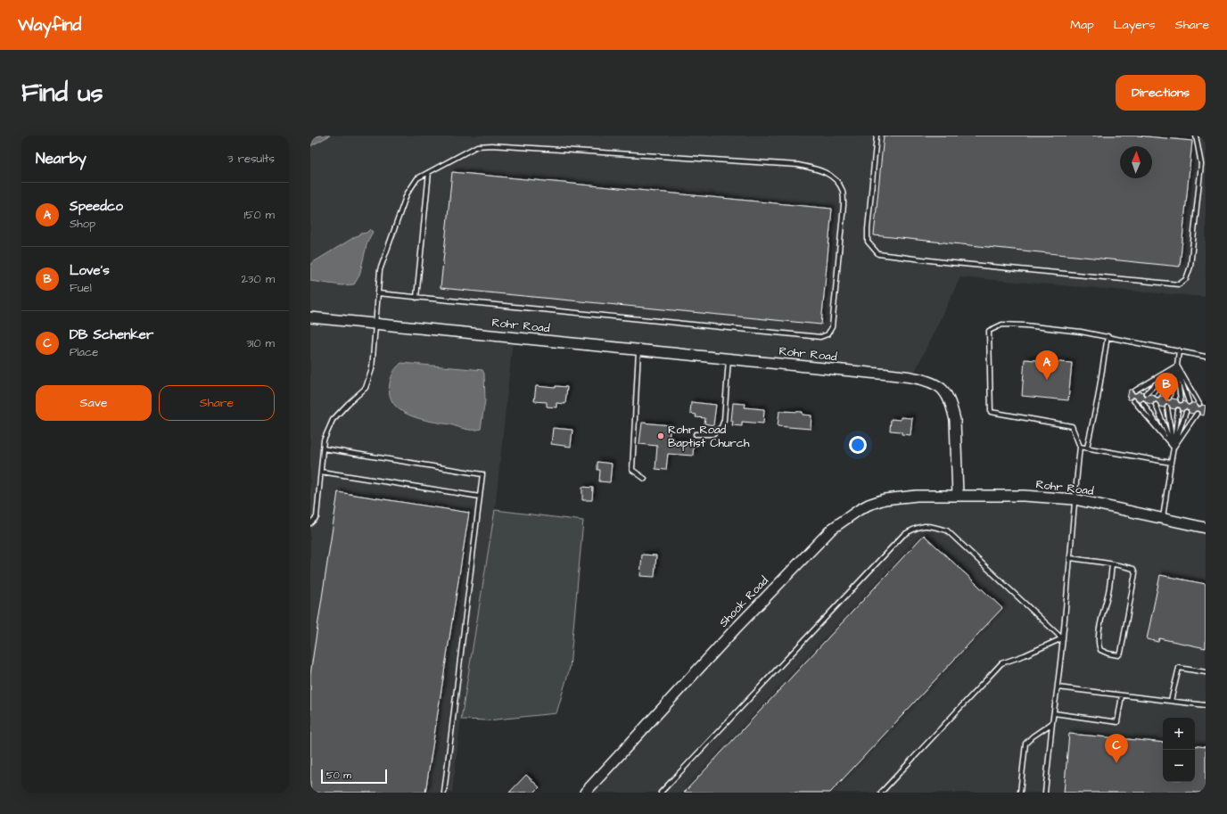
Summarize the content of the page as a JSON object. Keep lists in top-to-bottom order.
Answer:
{
  "streets": {
    "street": ["Rohr Road", "Shook Road"]
  },
  "crossings": [
    ["Rohr Road", "Shook Road"]
  ],
  "places": ["Rohr Road Baptist Church"],
  "scale_bar": "50 m",
  "north": "top",
  "page": {
    "header": "Wayfind",
    "nav": ["Map", "Layers", "Share"],
    "buttons": [
      "Directions",
      ["Save", "Share"]
    ],
    "title": "Find us",
    "heading": ["Nearby", "3 results"],
    "list": [
      {
        "mark": "A",
        "name": "Speedco",
        "note": "Shop",
        "value": "150 m"
      },
      {
        "mark": "B",
        "name": "Love's",
        "note": "Fuel",
        "value": "230 m"
      },
      {
        "mark": "C",
        "name": "DB Schenker",
        "note": "Place",
        "value": "310 m"
      }
    ],
    "pins": ["A", "B", "C"],
    "map_buttons": ["+", "−"],
    "scale": "50 m"
  }
}
